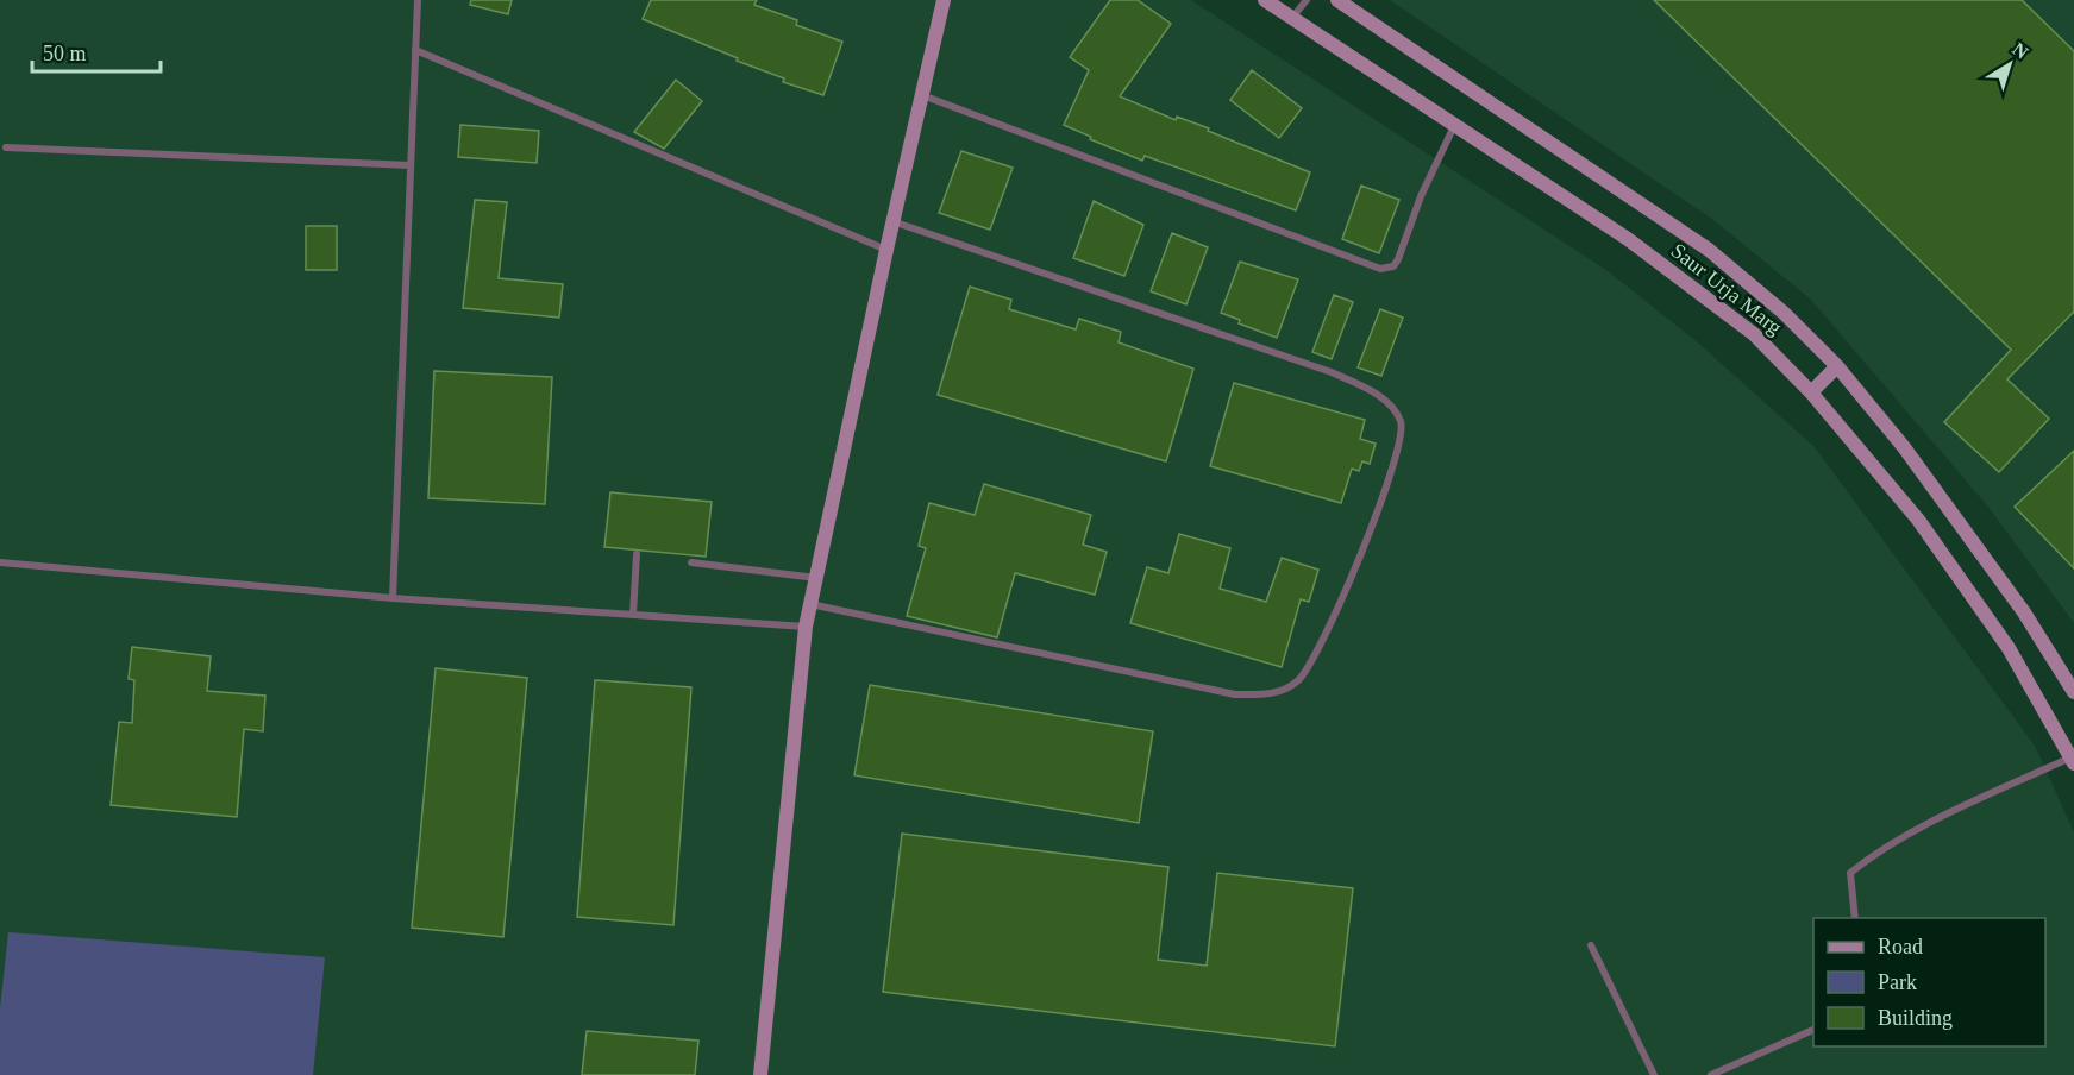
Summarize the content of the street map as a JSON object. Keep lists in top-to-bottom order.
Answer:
{
  "streets": {
    "street": ["Saur Urja Marg"]
  },
  "legend": ["Road", "Park", "Building"],
  "scale_bar": "50 m",
  "north": "top right"
}
